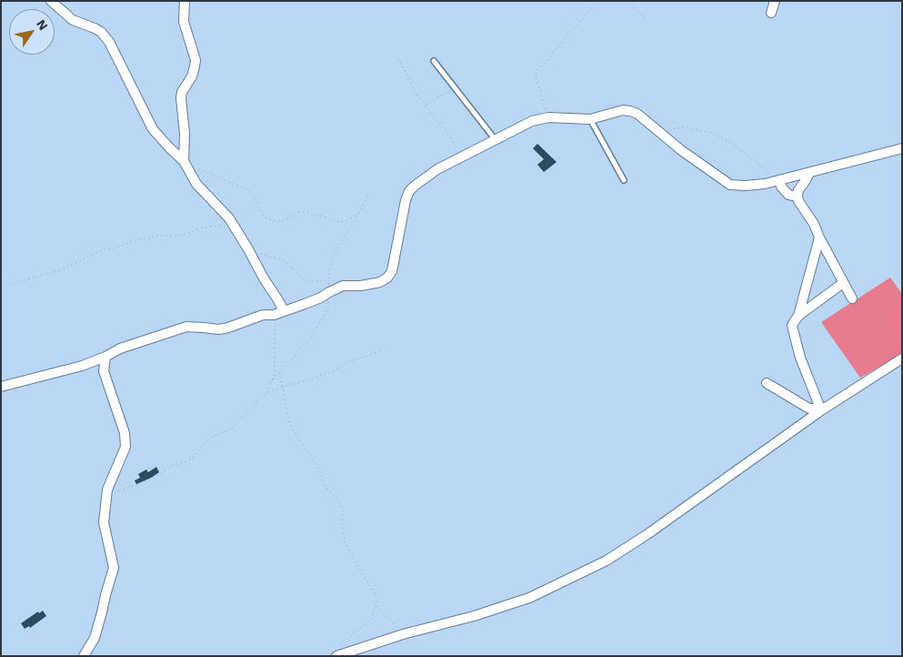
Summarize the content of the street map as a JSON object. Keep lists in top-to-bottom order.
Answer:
{
  "north": "top right"
}
